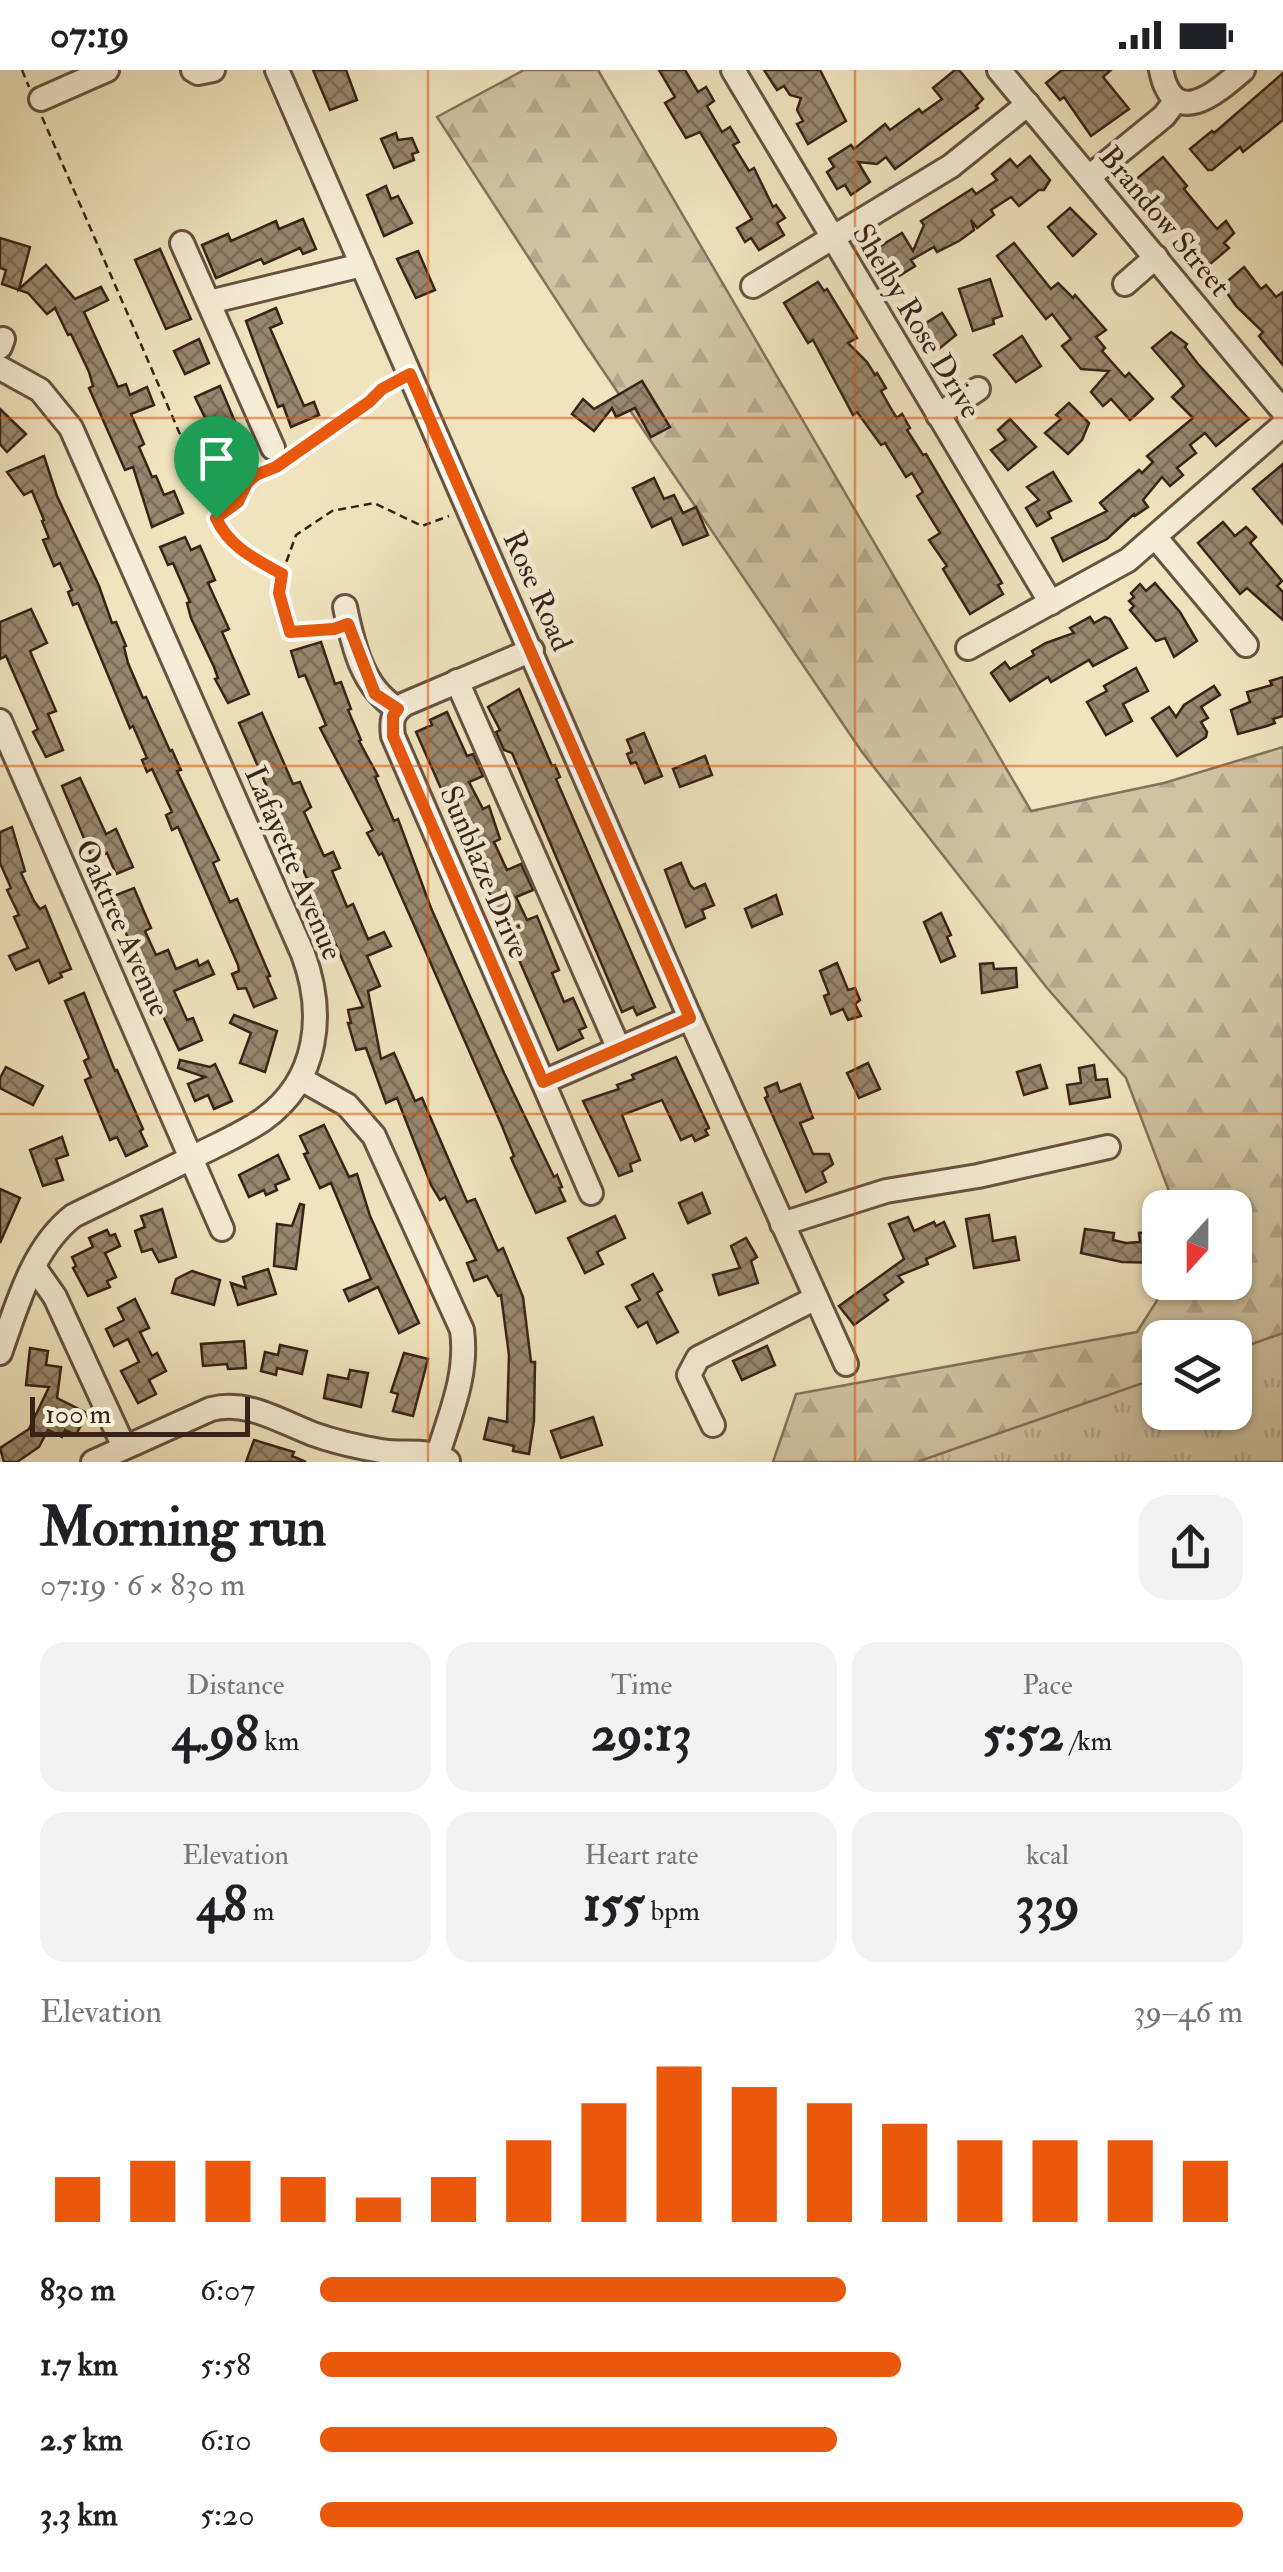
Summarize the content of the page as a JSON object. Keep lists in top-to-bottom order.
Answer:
{
  "streets": {
    "street": [
      "Brandow Street",
      "Shelby Rose Drive",
      "Rose Road",
      "Lafayette Avenue",
      "Sunblaze Drive",
      "Oaktree Avenue"
    ]
  },
  "crossings": [
    ["Lafayette Avenue", "Oaktree Avenue"]
  ],
  "scale_bar": "100 m",
  "north": "bottom",
  "page": {
    "status": "07:19",
    "scale": "100 m",
    "heading": ["Morning run", "07:19 · 6 × 830 m"],
    "stats": [
      ["Distance", "4.98 km"],
      ["Time", "29:13"],
      ["Pace", "5:52 /km"],
      ["Elevation", "48 m"],
      ["Heart rate", "155 bpm"],
      ["kcal", "339"]
    ],
    "chart": ["Elevation", "39–46 m"],
    "list": [
      {
        "name": "830 m",
        "note": "6:07"
      },
      {
        "name": "1.7 km",
        "note": "5:58"
      },
      {
        "name": "2.5 km",
        "note": "6:10"
      },
      {
        "name": "3.3 km",
        "note": "5:20"
      }
    ]
  }
}
